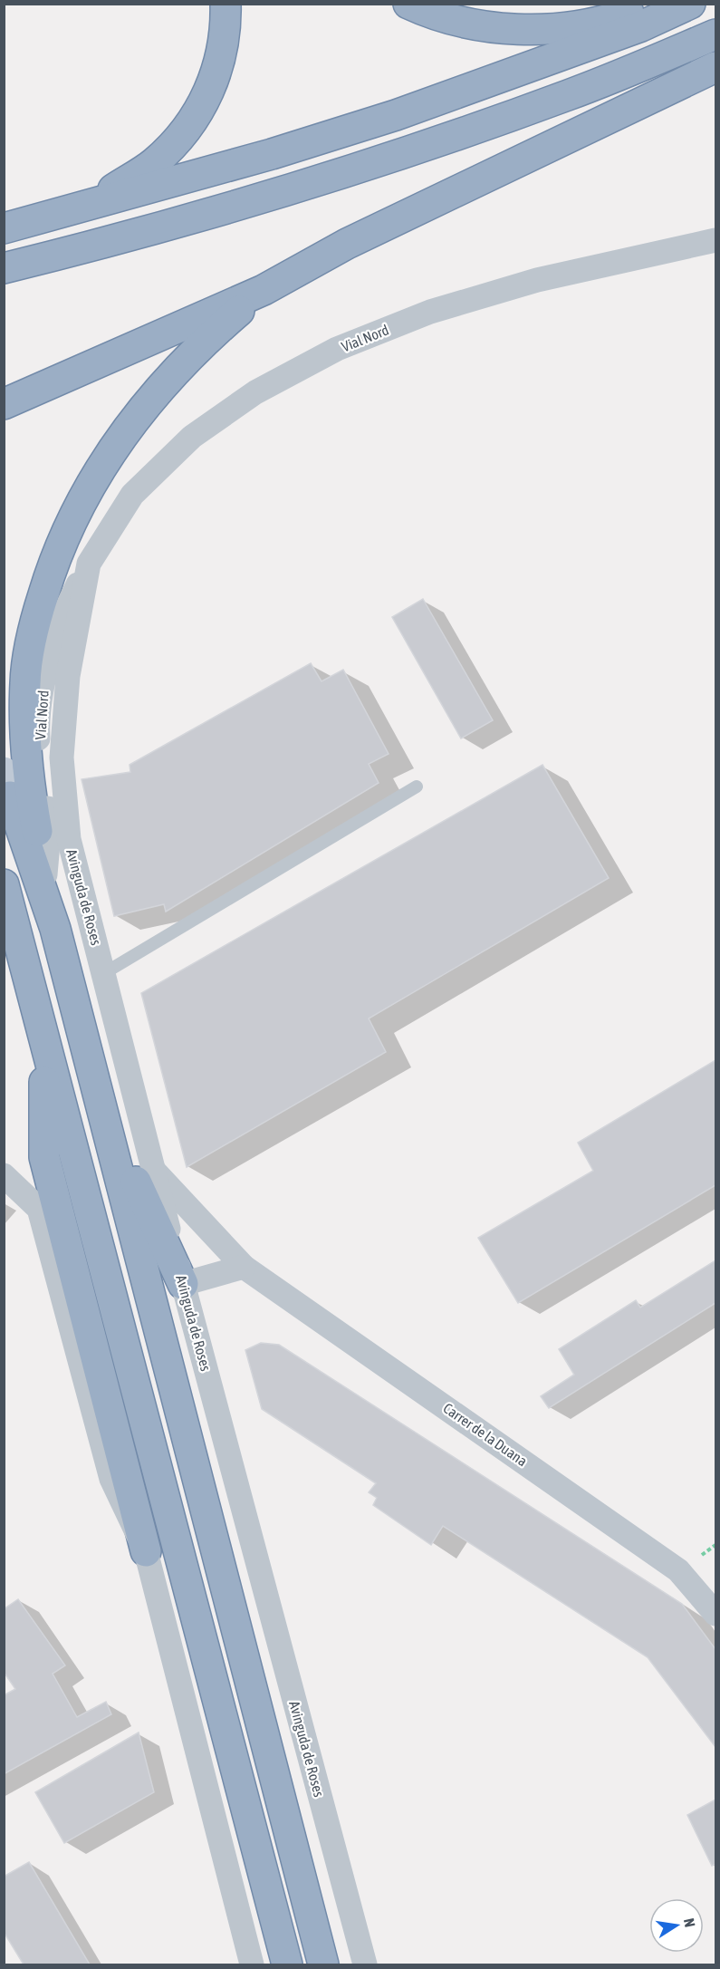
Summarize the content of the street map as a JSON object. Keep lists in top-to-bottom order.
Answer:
{
  "streets": {
    "street": ["Vial Nord", "Avinguda de Roses", "Carrer de la Duana"]
  },
  "crossings": [
    ["Vial Nord", "Avinguda de Roses"],
    ["Avinguda de Roses", "Carrer de la Duana"]
  ],
  "north": "right"
}
